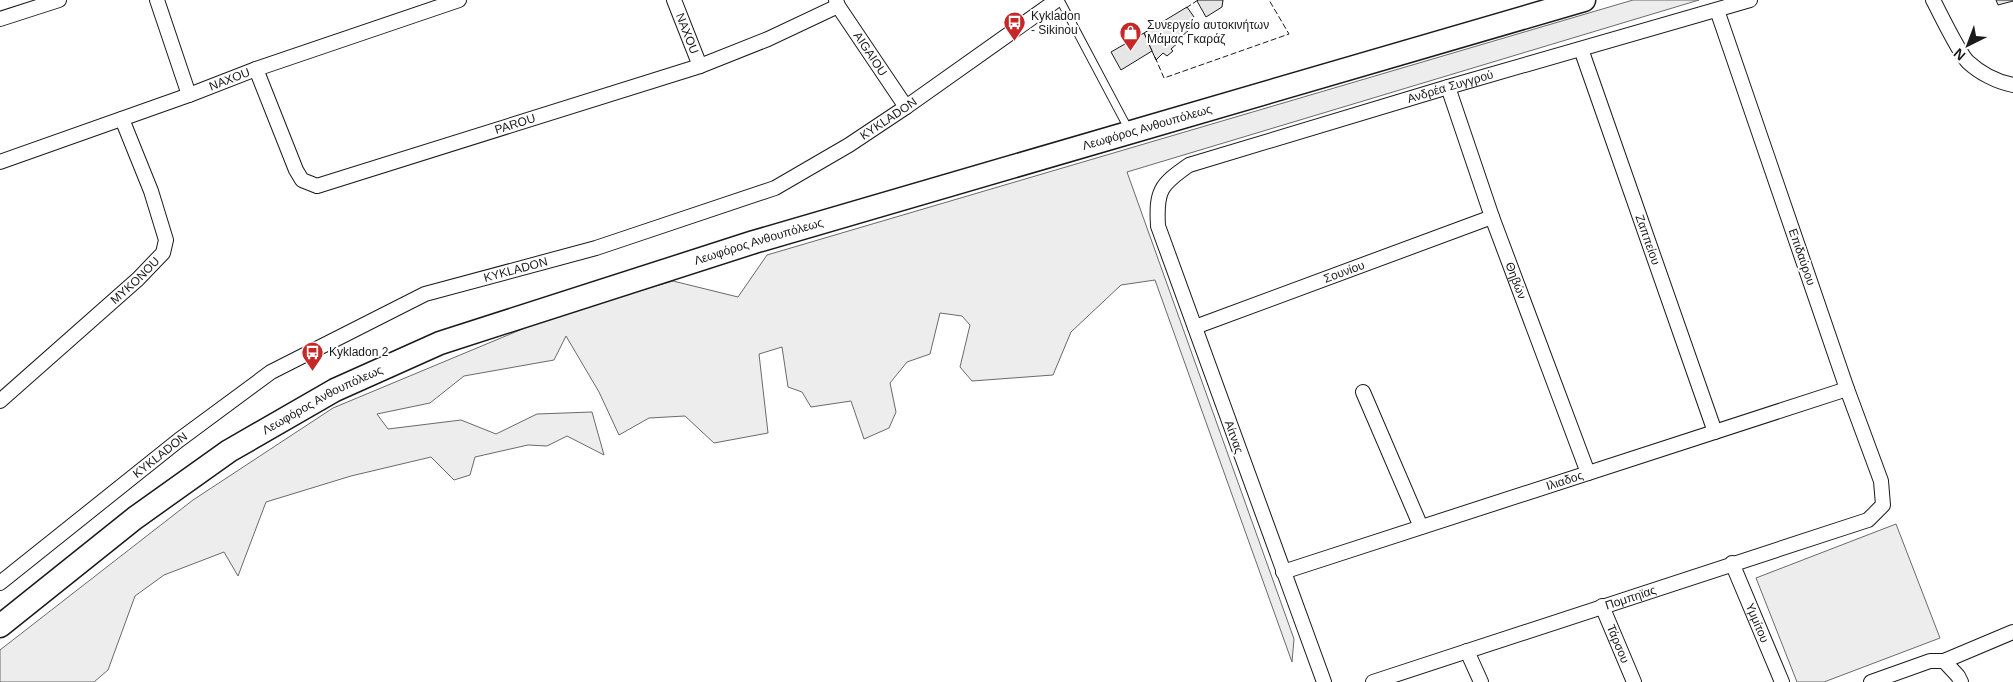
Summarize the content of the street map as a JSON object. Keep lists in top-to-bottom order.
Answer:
{
  "streets": {
    "main road": ["Λεωφόρος Ανθουπόλεως"],
    "street": [
      "NAXOU",
      "AIGAIOU",
      "Ανδρέα Συγγρού",
      "KYKLADON",
      "PAROU",
      "Ζαππείου",
      "Επιδαύρου",
      "Σουνίου",
      "MYKONOU",
      "Θηβών",
      "Αίτνας",
      "Ιλιαδος",
      "Πομπηϊας",
      "Υμμίτου",
      "Τάρσου"
    ]
  },
  "crossings": [
    ["NAXOU", "PAROU"],
    ["NAXOU", "MYKONOU"],
    ["AIGAIOU", "KYKLADON"],
    ["AIGAIOU", "PAROU"],
    ["Ανδρέα Συγγρού", "Ζαππείου"],
    ["Ανδρέα Συγγρού", "Επιδαύρου"],
    ["Ανδρέα Συγγρού", "Θηβών"],
    ["Ανδρέα Συγγρού", "Αίτνας"],
    ["Ζαππείου", "Ιλιαδος"],
    ["Επιδαύρου", "Ιλιαδος"],
    ["Επιδαύρου", "Πομπηϊας"],
    ["Σουνίου", "Θηβών"],
    ["Σουνίου", "Αίτνας"],
    ["Θηβών", "Ιλιαδος"],
    ["Αίτνας", "Ιλιαδος"],
    ["Πομπηϊας", "Υμμίτου"],
    ["Πομπηϊας", "Τάρσου"]
  ],
  "places": {
    "bus stop": ["Kykladon - Sikinou", "Kykladon 2"],
    "shop": ["Συνεργείο αυτοκινήτων Μάμας Γκαράζ"]
  },
  "north": "bottom left"
}
